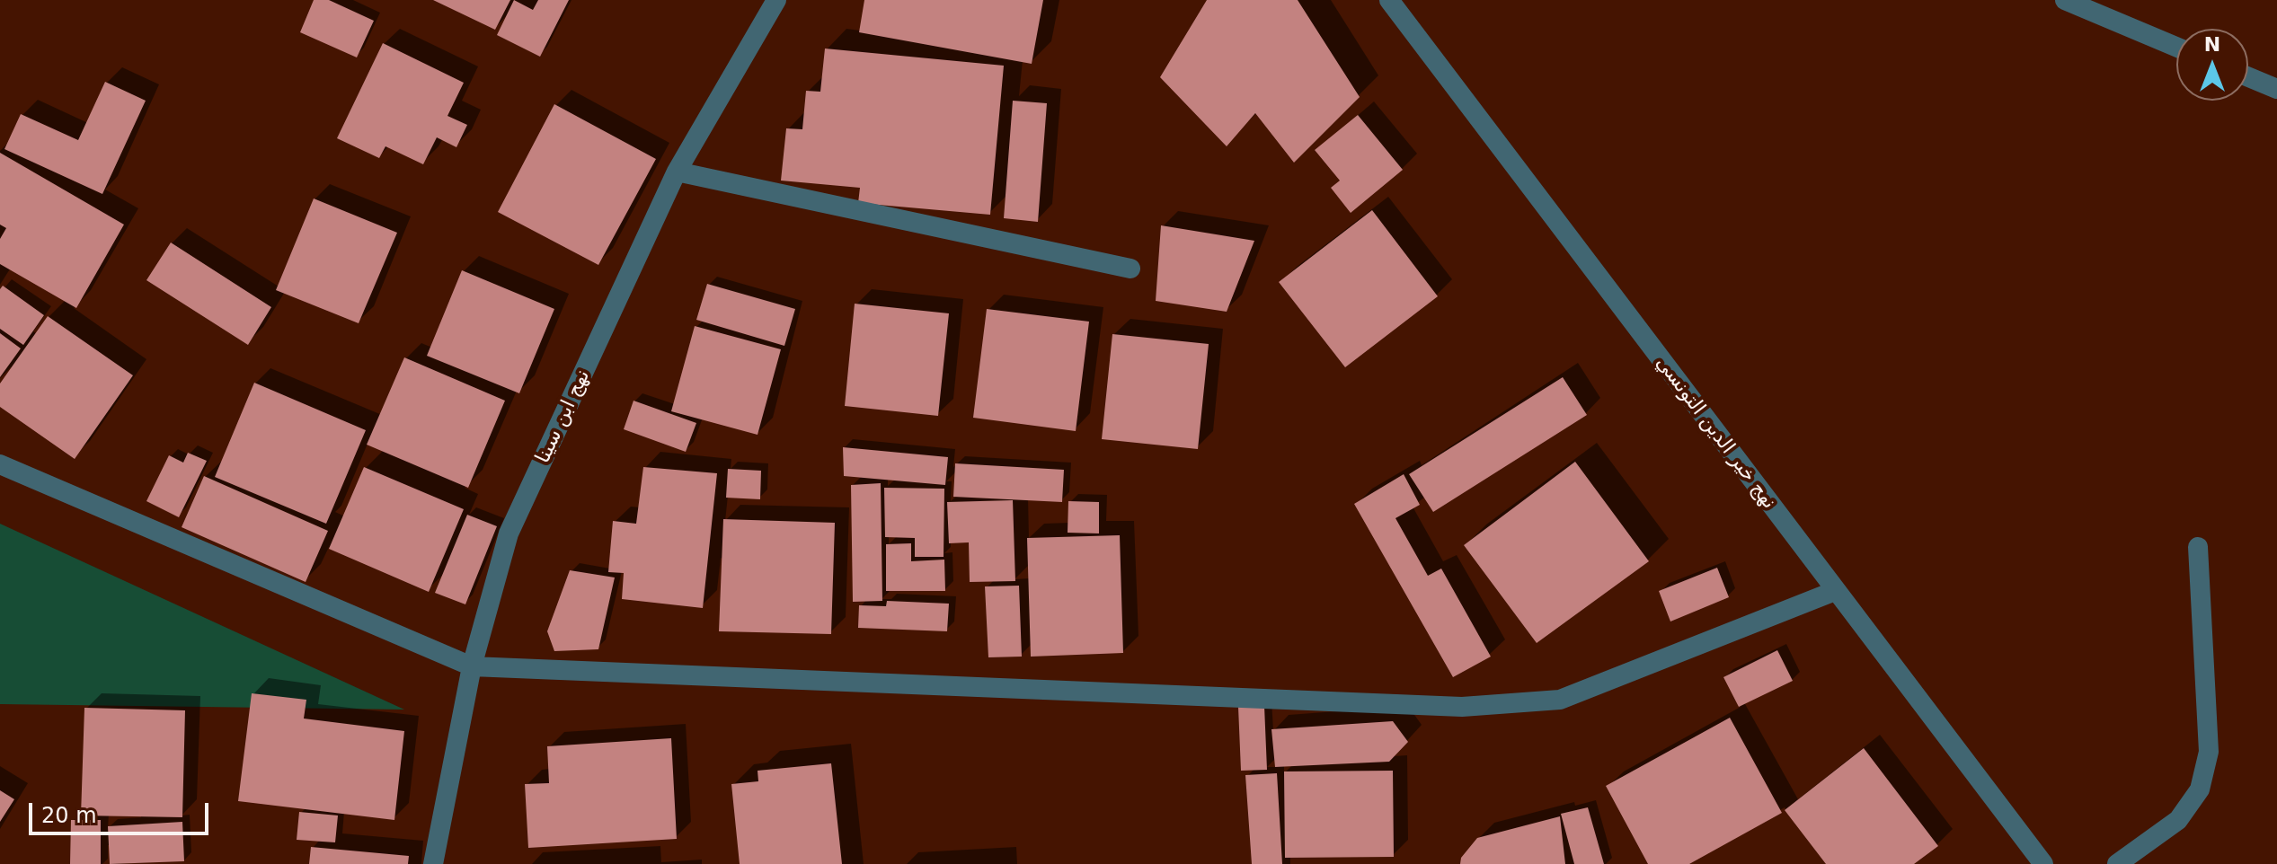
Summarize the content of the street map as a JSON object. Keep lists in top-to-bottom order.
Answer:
{
  "streets": {
    "street": ["نهج ابن سينا", "نهج خير الدين التونسي"]
  },
  "scale_bar": "20 m",
  "north": "top"
}
